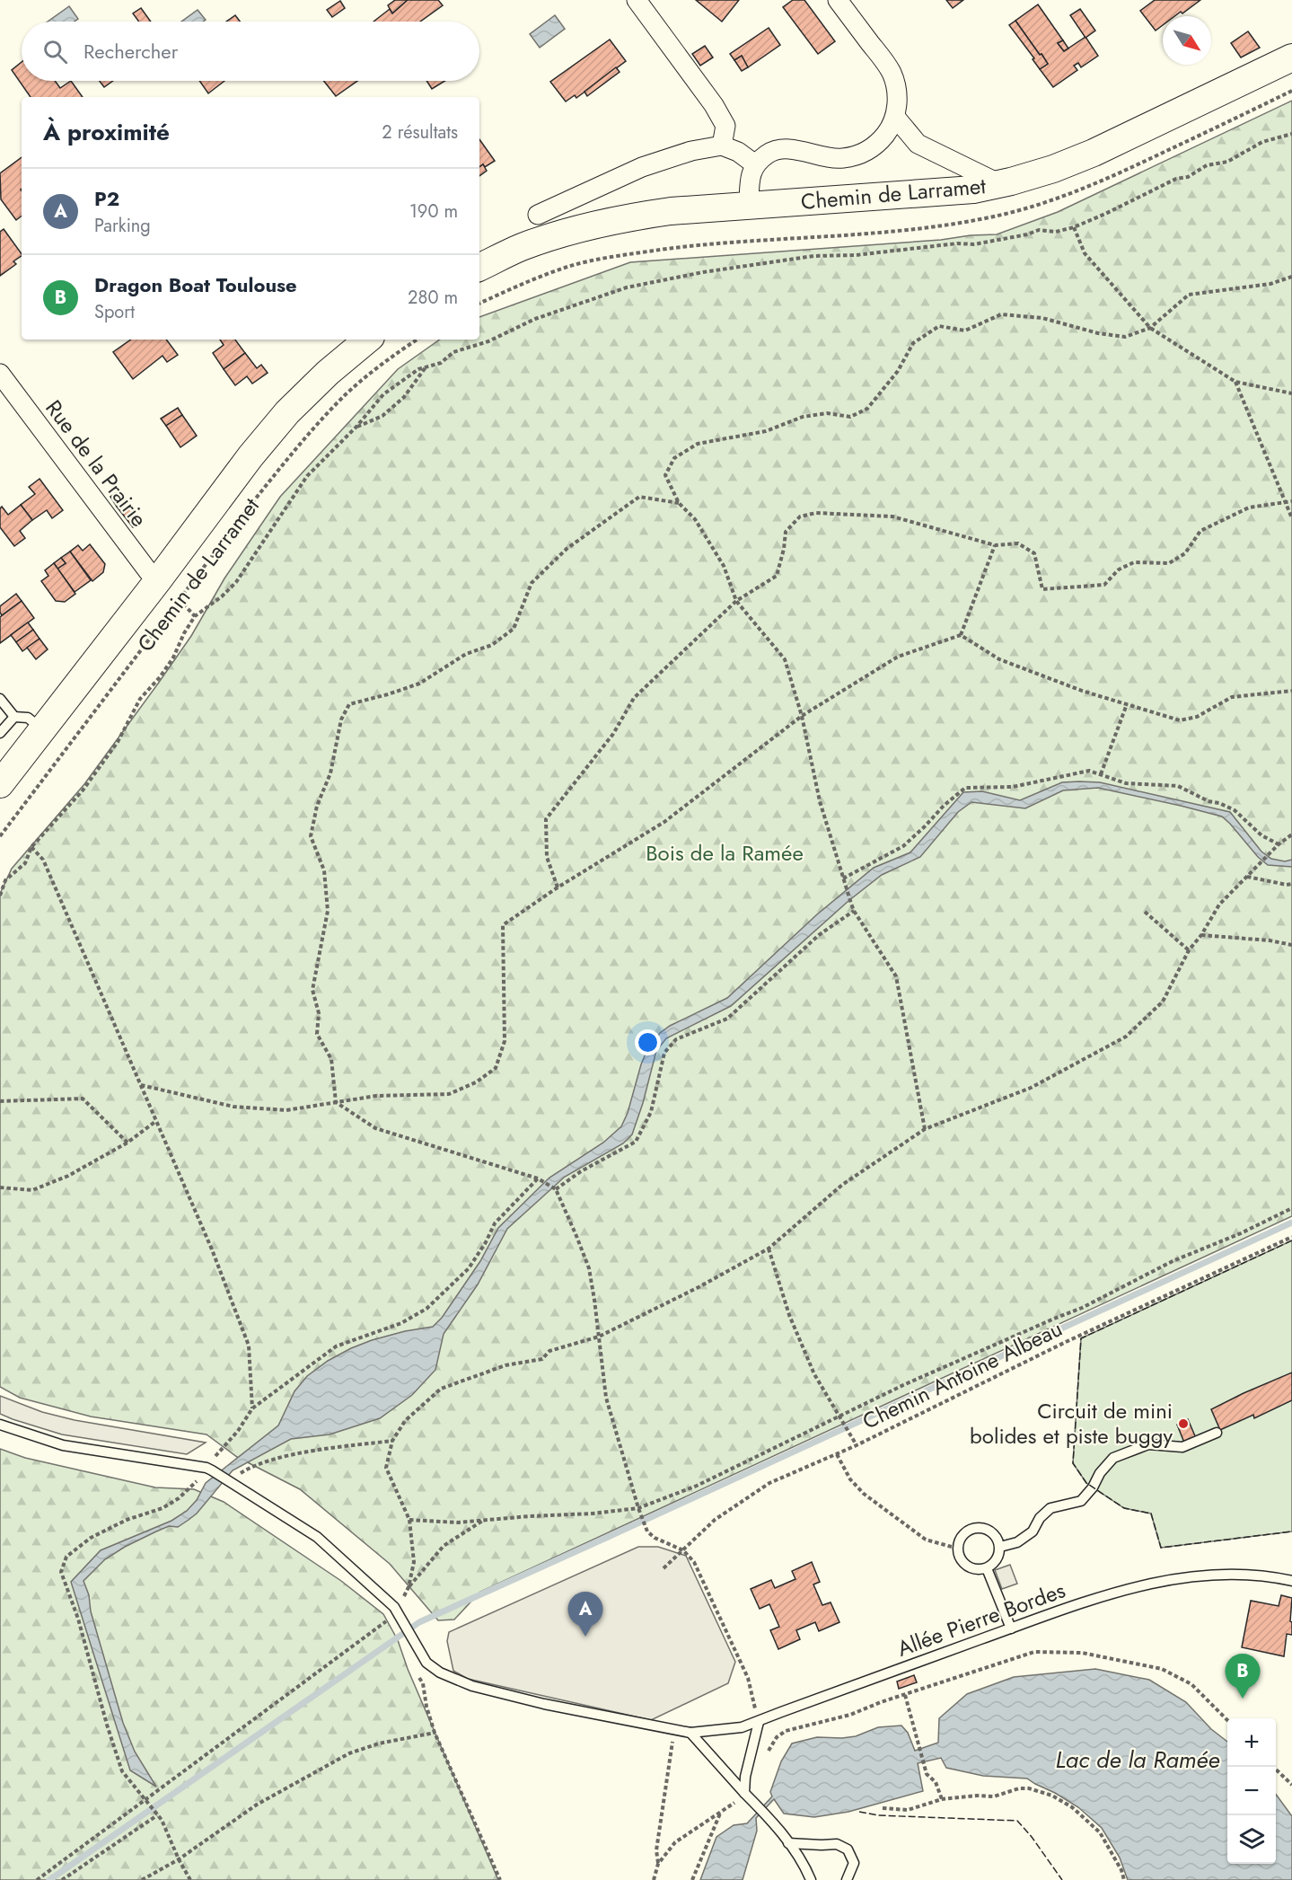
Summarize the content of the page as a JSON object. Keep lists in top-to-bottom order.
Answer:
{
  "streets": {
    "main road": ["Chemin de Larramet"],
    "street": ["Rue de la Prairie"],
    "lane": ["Allée Pierre Bordes"],
    "path": ["Chemin Antoine Albeau"]
  },
  "crossings": [
    ["Chemin de Larramet", "Rue de la Prairie"]
  ],
  "water": ["Lac de la Ramée"],
  "parks": ["Bois de la Ramée"],
  "places": ["Circuit de mini bolides et piste buggy"],
  "north": "bottom right",
  "page": {
    "search": "Rechercher",
    "heading": ["À proximité", "2 résultats"],
    "list": [
      {
        "mark": "A",
        "name": "P2",
        "note": "Parking",
        "value": "190 m"
      },
      {
        "mark": "B",
        "name": "Dragon Boat Toulouse",
        "note": "Sport",
        "value": "280 m"
      }
    ],
    "pins": ["A", "B"],
    "map_buttons": ["+", "−"]
  }
}
